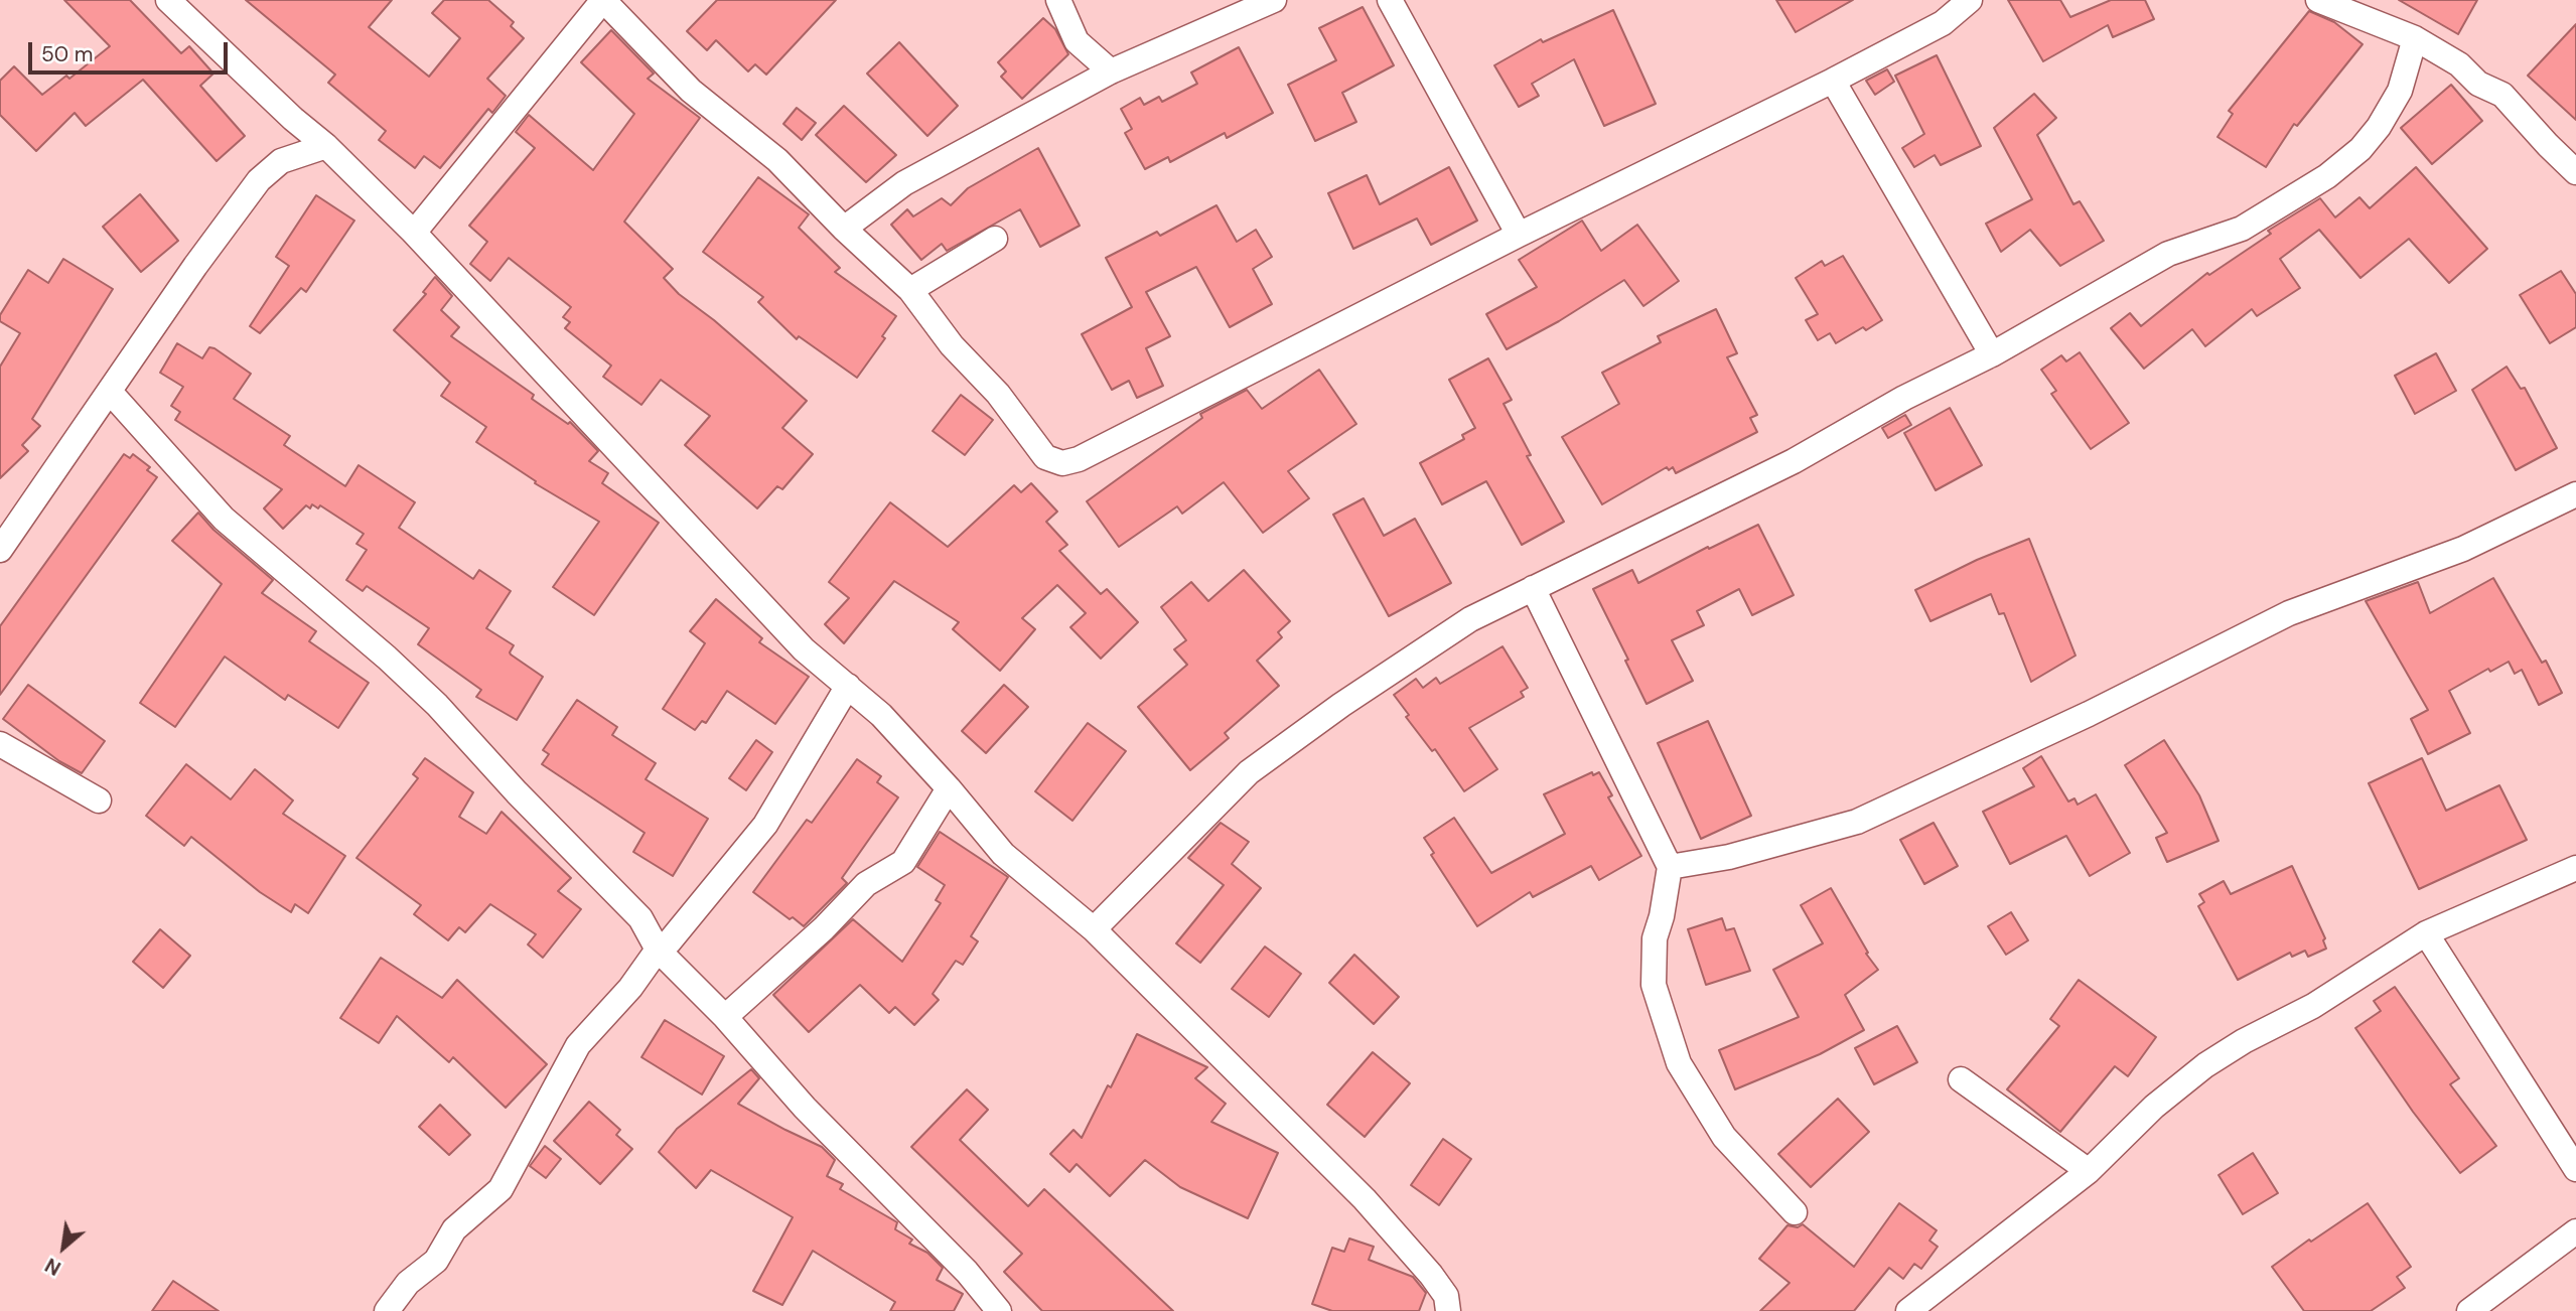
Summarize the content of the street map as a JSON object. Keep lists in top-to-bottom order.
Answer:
{
  "scale_bar": "50 m",
  "north": "bottom left"
}
